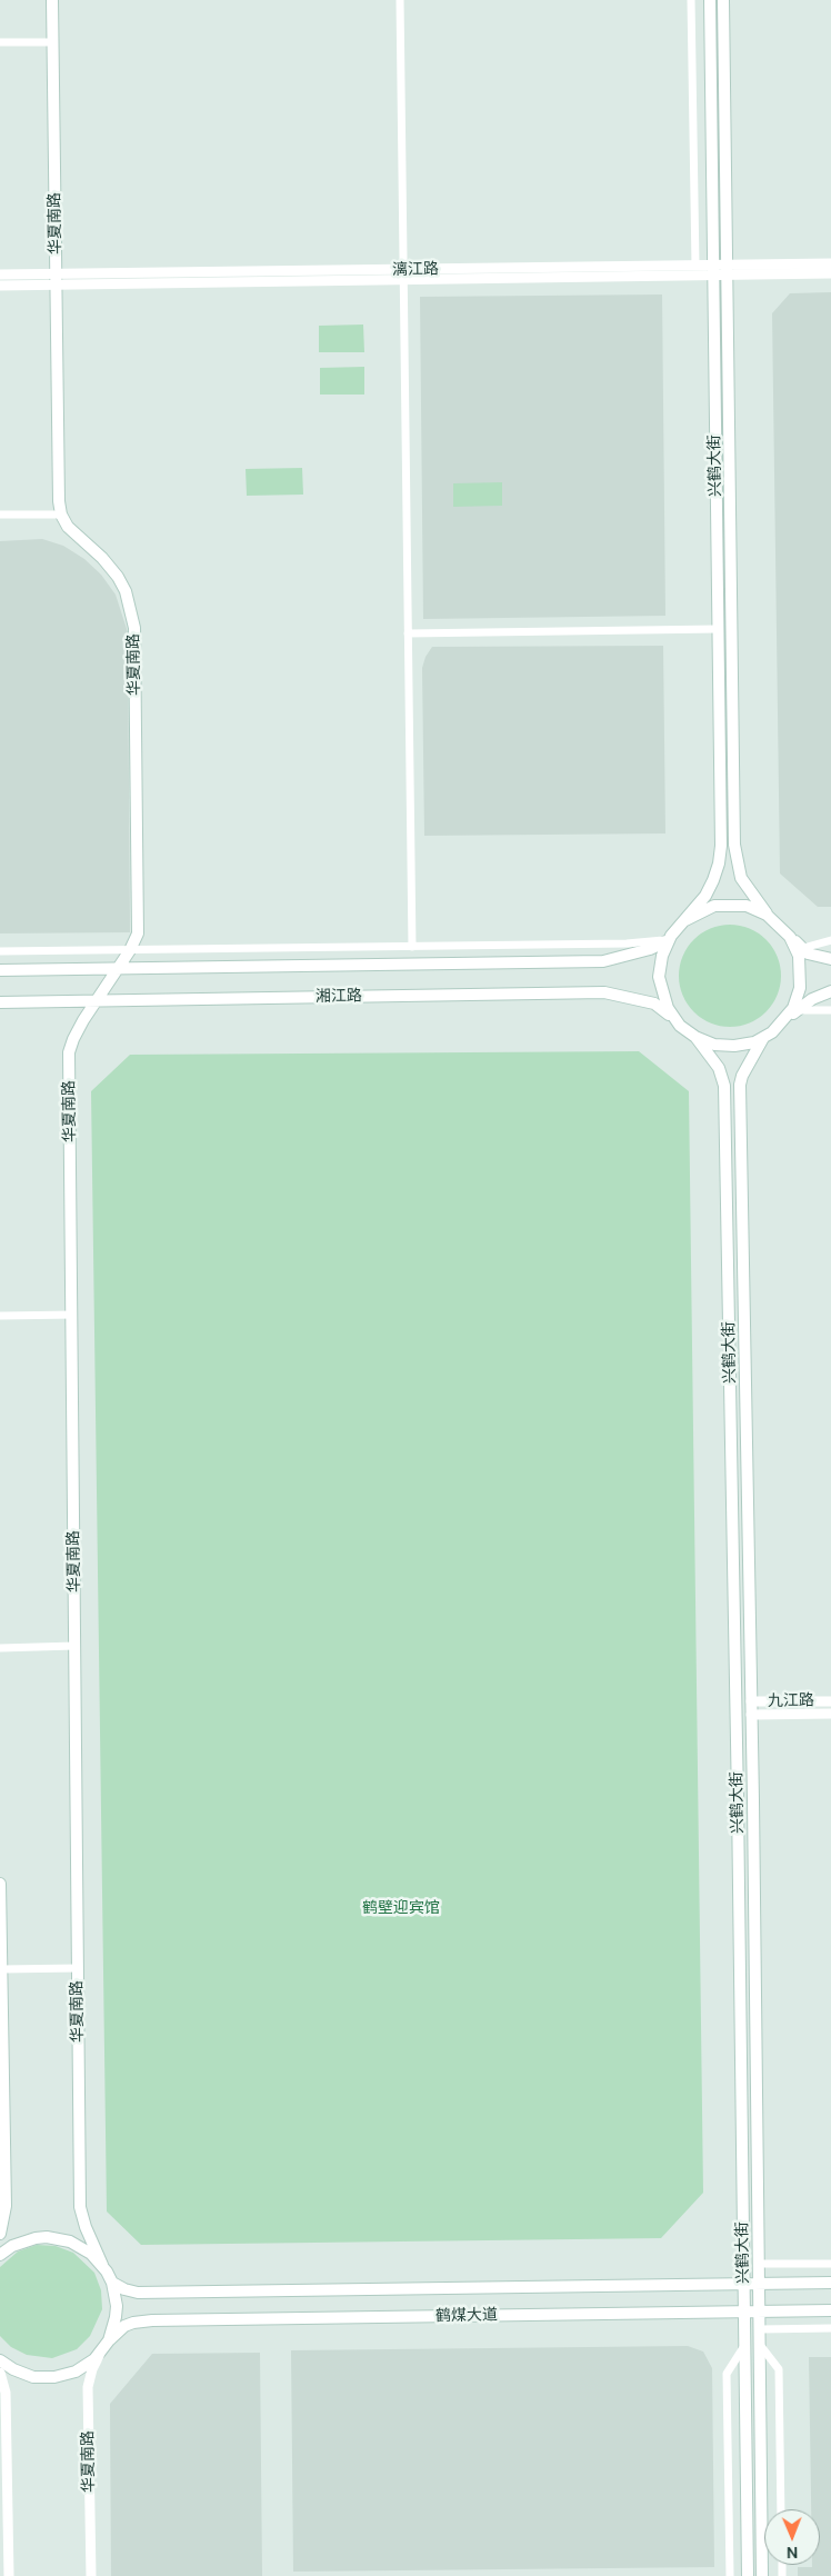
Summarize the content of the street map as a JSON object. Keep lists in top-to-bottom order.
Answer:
{
  "streets": {
    "main road": [
      "华夏南路",
      "兴鹤大街",
      "湘江路",
      "鹤煤大道"
    ],
    "street": ["漓江路", "九江路"]
  },
  "crossings": [
    ["华夏南路", "漓江路"],
    ["华夏南路", "湘江路"],
    ["华夏南路", "鹤煤大道"],
    ["漓江路", "兴鹤大街"],
    ["兴鹤大街", "湘江路"],
    ["兴鹤大街", "九江路"],
    ["兴鹤大街", "鹤煤大道"]
  ],
  "parks": ["鹤壁迎宾馆"],
  "north": "bottom"
}
